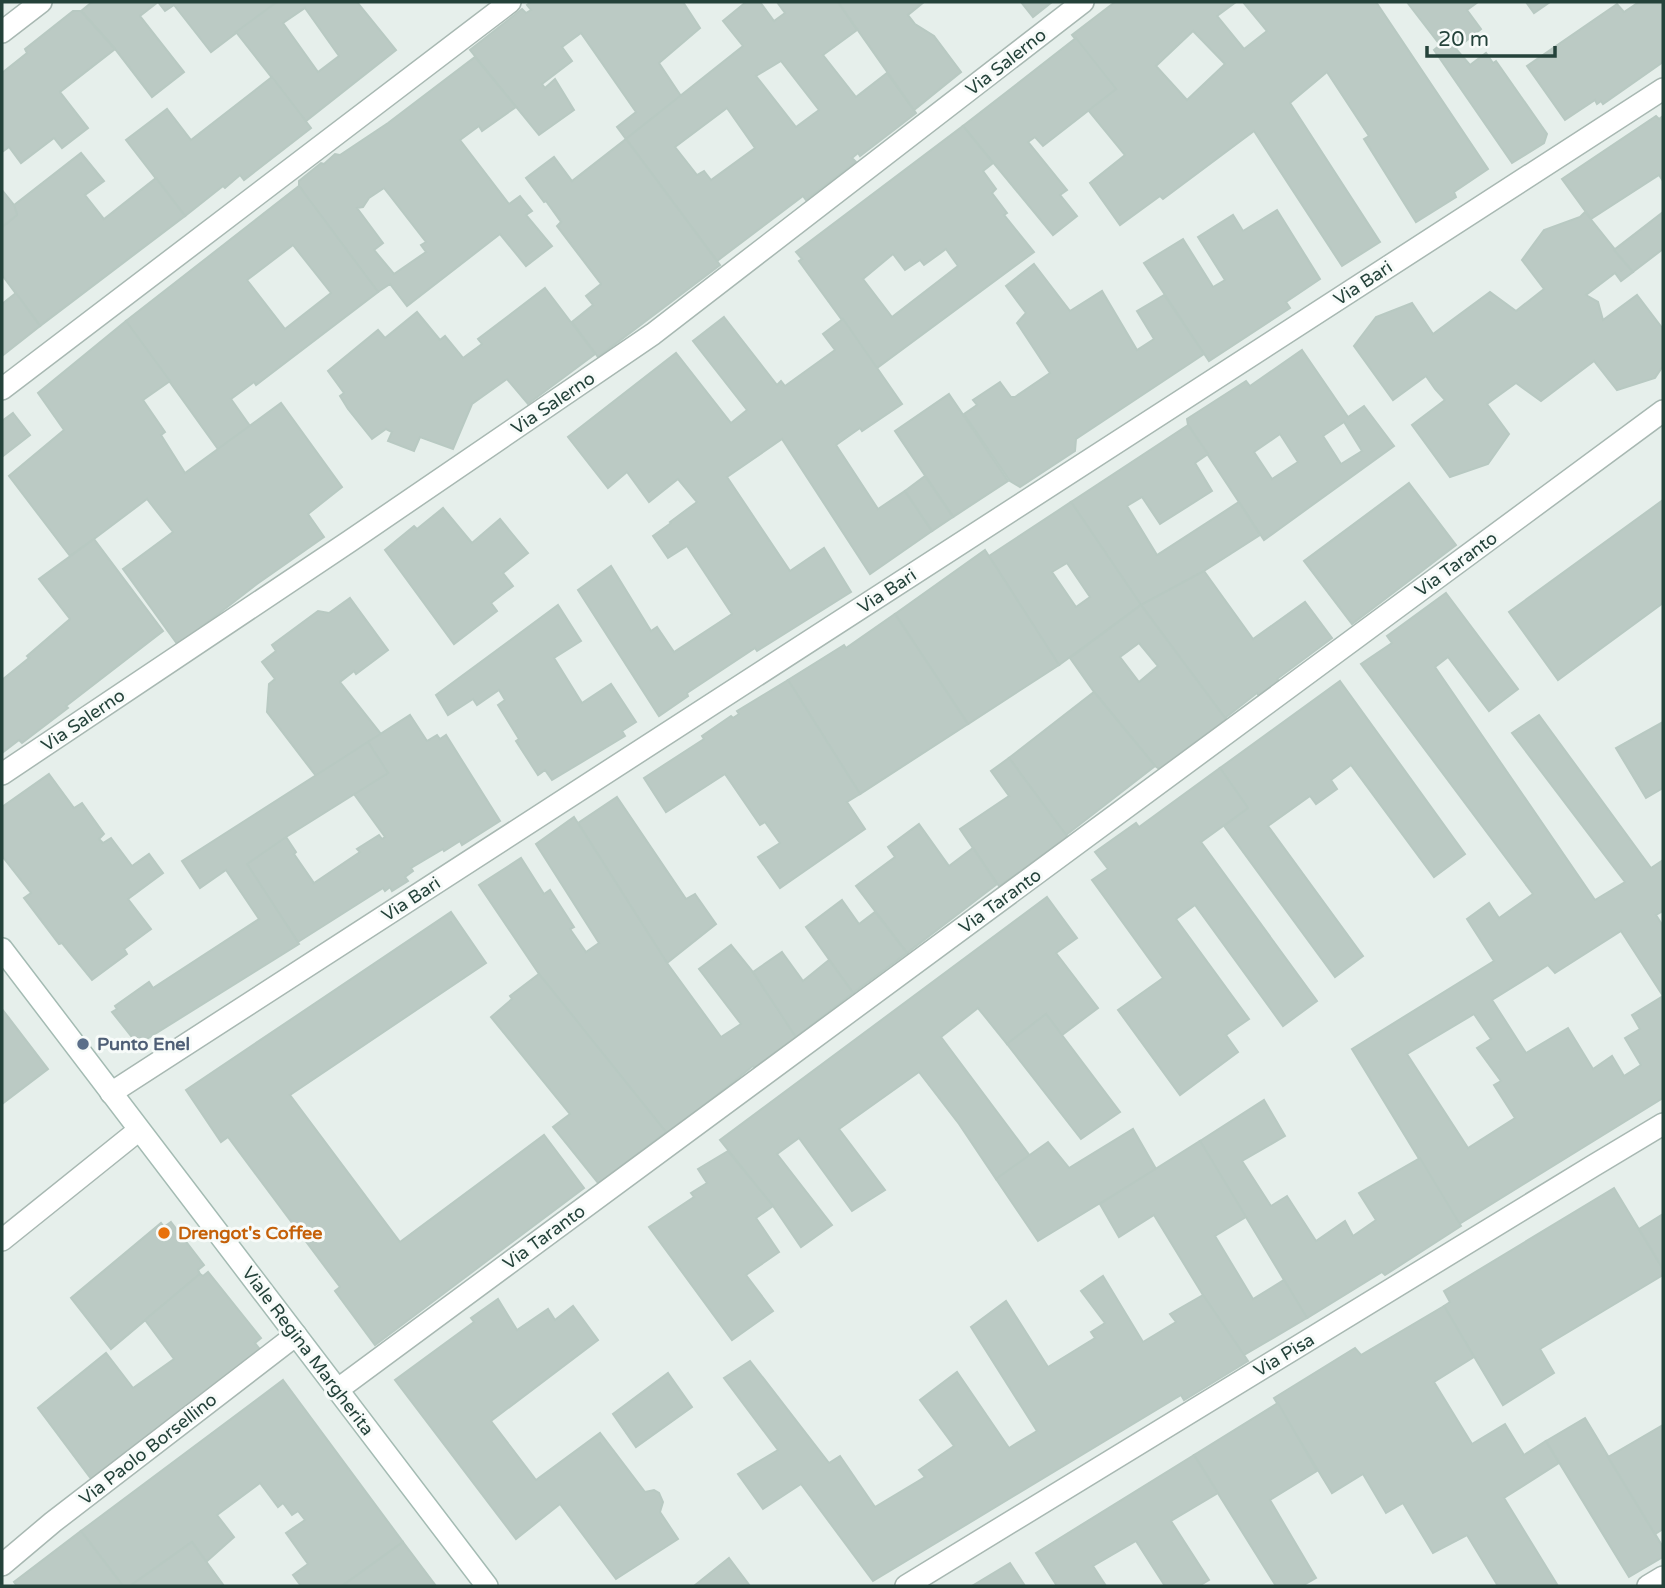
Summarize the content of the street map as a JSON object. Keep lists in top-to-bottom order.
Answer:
{
  "streets": {
    "street": [
      "Via Salerno",
      "Via Bari",
      "Via Taranto",
      "Viale Regina Margherita",
      "Via Pisa",
      "Via Paolo Borsellino"
    ]
  },
  "crossings": [
    ["Via Bari", "Viale Regina Margherita"],
    ["Via Taranto", "Viale Regina Margherita"],
    ["Viale Regina Margherita", "Via Paolo Borsellino"]
  ],
  "places": ["Punto Enel", "Drengot's Coffee"],
  "scale_bar": "20 m"
}
